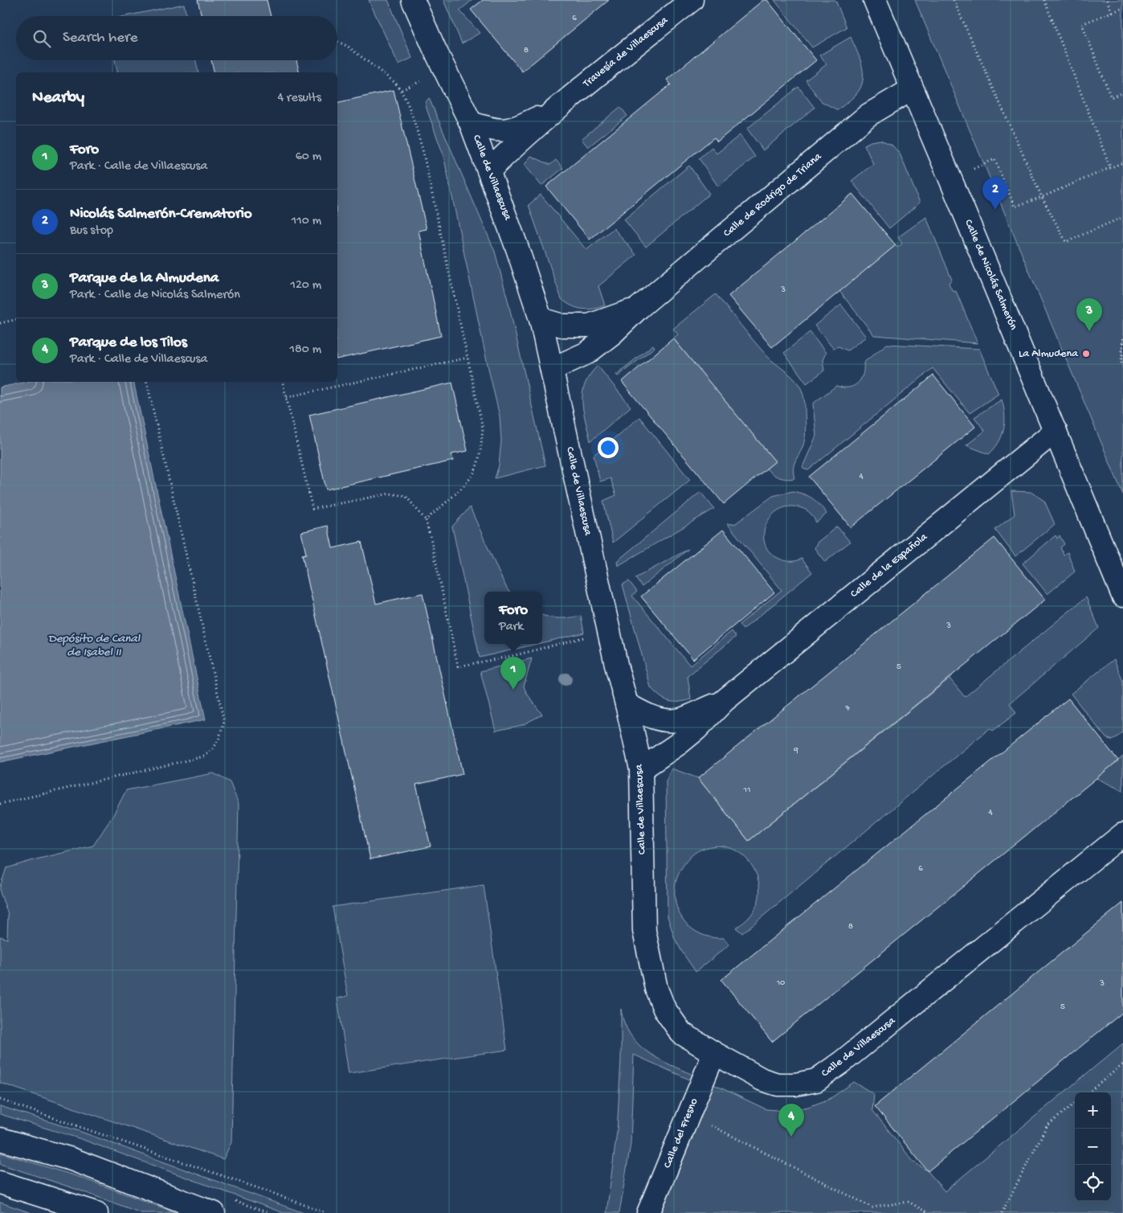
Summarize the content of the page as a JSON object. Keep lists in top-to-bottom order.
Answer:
{
  "streets": {
    "street": [
      "Travesía de Villaescusa",
      "Calle de Villaescusa",
      "Calle de Rodrigo de Triana",
      "Calle de Nicolás Salmerón",
      "Calle de la Española",
      "Calle del Fresno"
    ]
  },
  "crossings": [
    ["Travesía de Villaescusa", "Calle de Villaescusa"],
    ["Calle de Villaescusa", "Calle de Rodrigo de Triana"],
    ["Calle de Villaescusa", "Calle de la Española"],
    ["Calle de Villaescusa", "Calle del Fresno"],
    ["Calle de Rodrigo de Triana", "Calle de Nicolás Salmerón"],
    ["Calle de Nicolás Salmerón", "Calle de la Española"]
  ],
  "water": ["Depósito de Canal de Isabel II"],
  "places": ["La Almudena"],
  "house_numbers": [
    "6",
    "8",
    "3",
    "4",
    "3",
    "5",
    "7",
    "9",
    "11",
    "4",
    "6",
    "8",
    "10",
    "3",
    "5"
  ],
  "page": {
    "search": "Search here",
    "heading": ["Nearby", "4 results"],
    "list": [
      {
        "mark": "1",
        "name": "Foro",
        "note": "Park · Calle de Villaescusa",
        "value": "60 m"
      },
      {
        "mark": "2",
        "name": "Nicolás Salmerón-Crematorio",
        "note": "Bus stop",
        "value": "110 m"
      },
      {
        "mark": "3",
        "name": "Parque de la Almudena",
        "note": "Park · Calle de Nicolás Salmerón",
        "value": "120 m"
      },
      {
        "mark": "4",
        "name": "Parque de los Tilos",
        "note": "Park · Calle de Villaescusa",
        "value": "180 m"
      }
    ],
    "pins": [
      "2",
      "3",
      "1",
      "4"
    ],
    "popup": ["Foro", "Park"],
    "map_buttons": ["+", "−"]
  }
}
